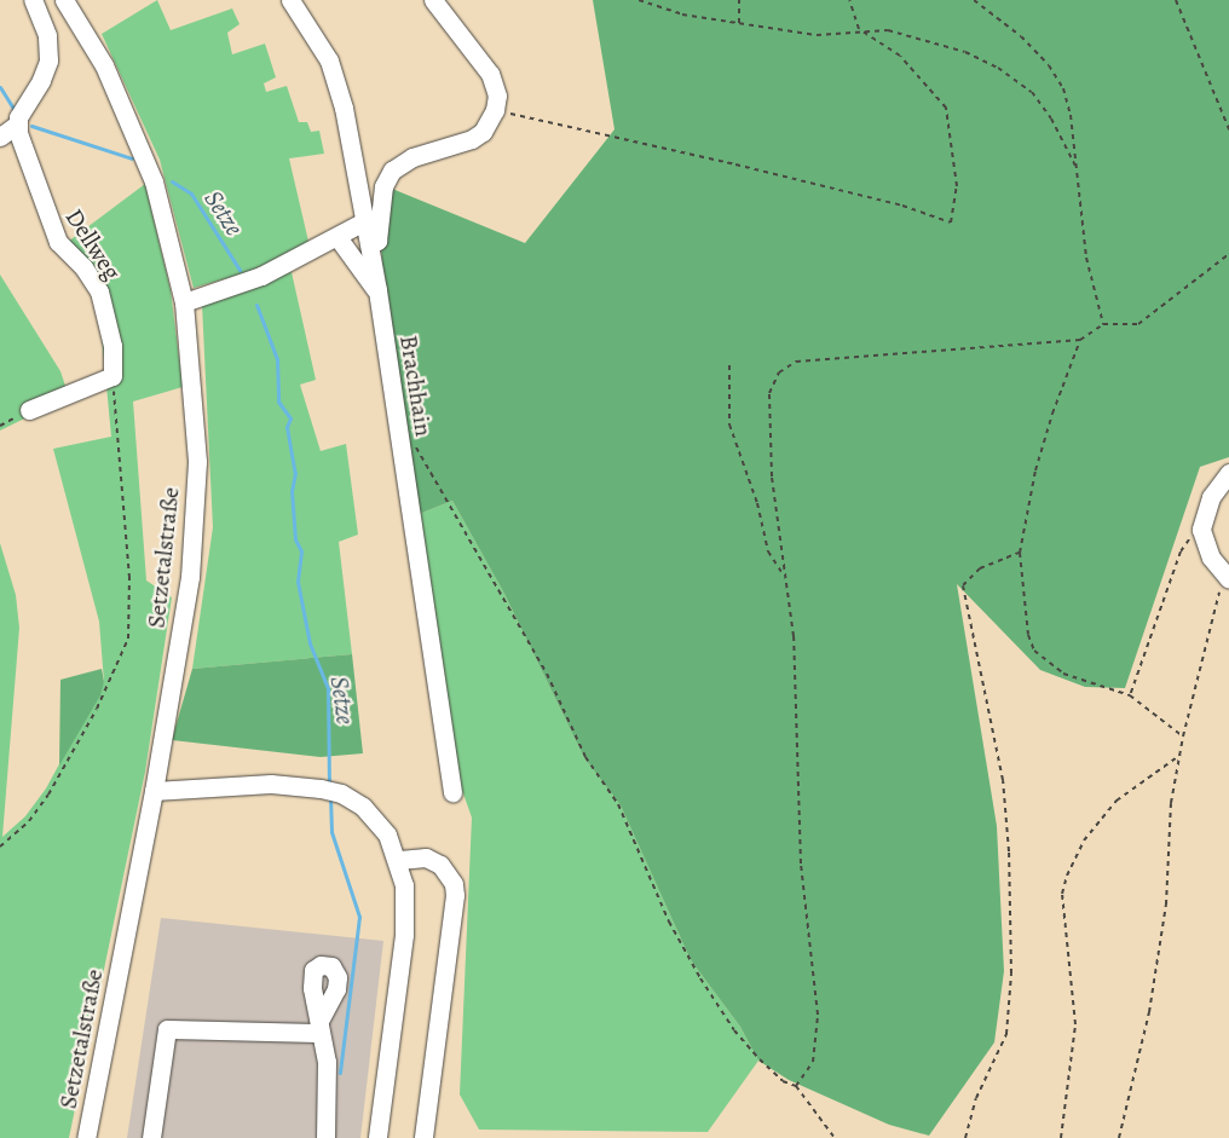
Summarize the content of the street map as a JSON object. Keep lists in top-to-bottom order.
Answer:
{
  "streets": {
    "street": ["Dellweg", "Brachhain", "Setzetalstraße"]
  },
  "water": ["Setze"]
}
